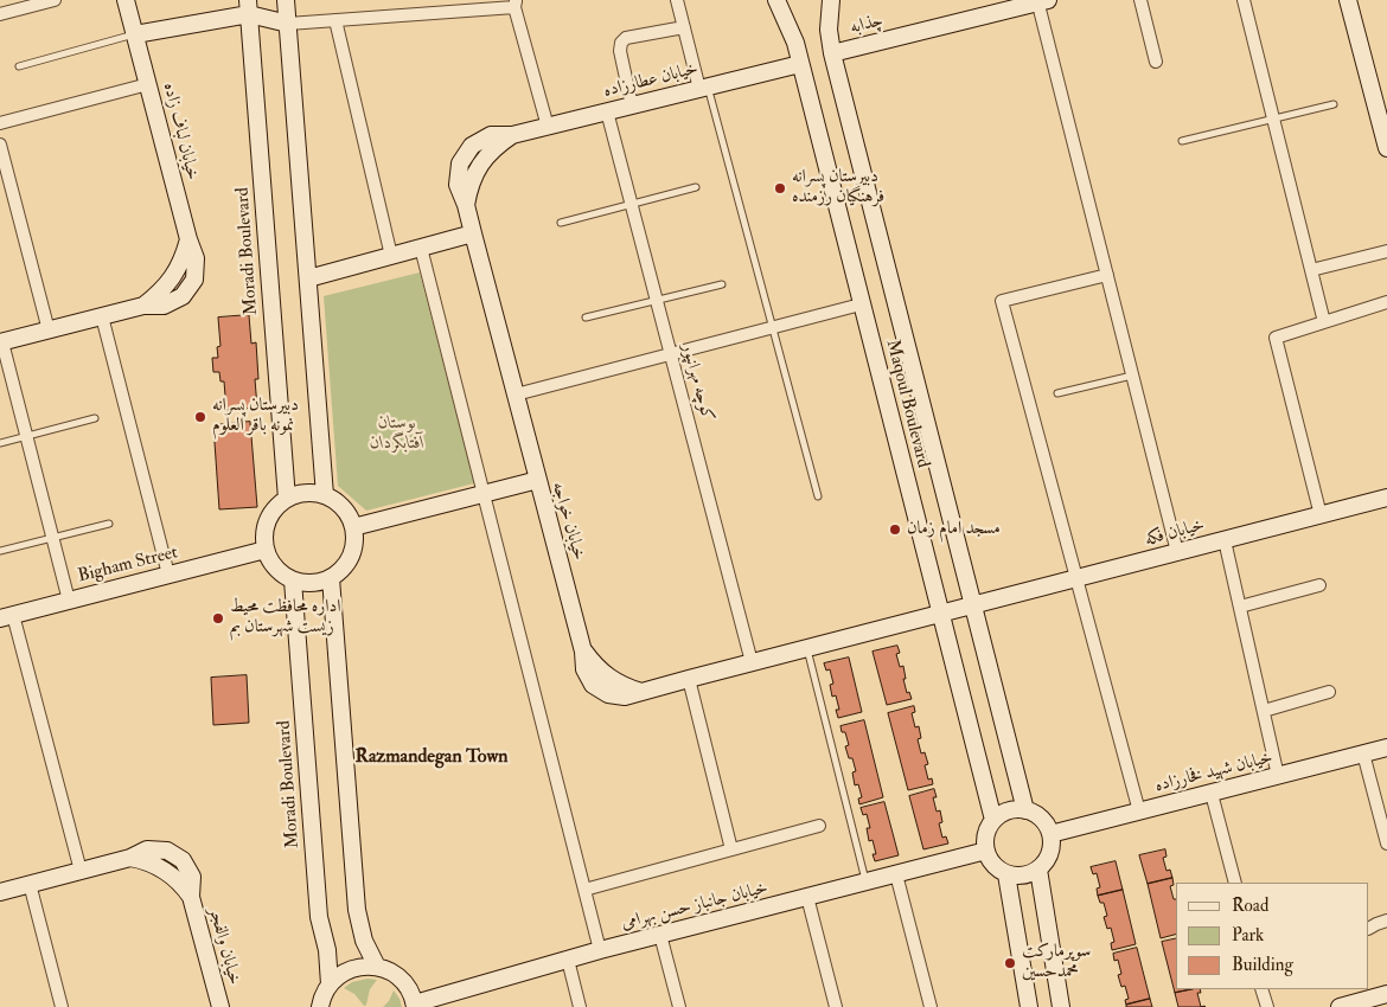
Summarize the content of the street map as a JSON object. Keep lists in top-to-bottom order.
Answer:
{
  "streets": {
    "street": [
      "چذابه",
      "خیابان عطارزاده",
      "خیابان لباف زاده",
      "Moradi Boulevard",
      "کوچه مهرانپور",
      "Maqoul Boulevard",
      "خیابان خواجه",
      "خیابان فکه",
      "Bigham Street",
      "خیابان شهید فخارزاده",
      "خیابان جانباز حسن بهرامی",
      "خیابان والفجر"
    ]
  },
  "crossings": [
    ["چذابه", "Maqoul Boulevard"],
    ["خیابان عطارزاده", "کوچه مهرانپور"],
    ["خیابان عطارزاده", "Maqoul Boulevard"],
    ["خیابان عطارزاده", "خیابان خواجه"],
    ["Moradi Boulevard", "خیابان خواجه"],
    ["Moradi Boulevard", "Bigham Street"],
    ["کوچه مهرانپور", "خیابان خواجه"],
    ["Maqoul Boulevard", "خیابان خواجه"],
    ["Maqoul Boulevard", "خیابان فکه"],
    ["Maqoul Boulevard", "خیابان شهید فخارزاده"],
    ["Maqoul Boulevard", "خیابان جانباز حسن بهرامی"],
    ["خیابان خواجه", "خیابان فکه"],
    ["خیابان خواجه", "Bigham Street"],
    ["خیابان شهید فخارزاده", "خیابان جانباز حسن بهرامی"]
  ],
  "districts": ["Razmandegan Town"],
  "parks": ["بوستان آفتابگردان"],
  "places": [
    "دبیرستان پسرانه فرهنگیان رزمنده",
    "دبیرستان پسرانه نمونه باقر العلوم",
    "مسجد امام زمان",
    "اداره محافظت محیط زیست شهرستان بم",
    "سوپرمارکت محمدحسین"
  ],
  "legend": ["Road", "Park", "Building"]
}
